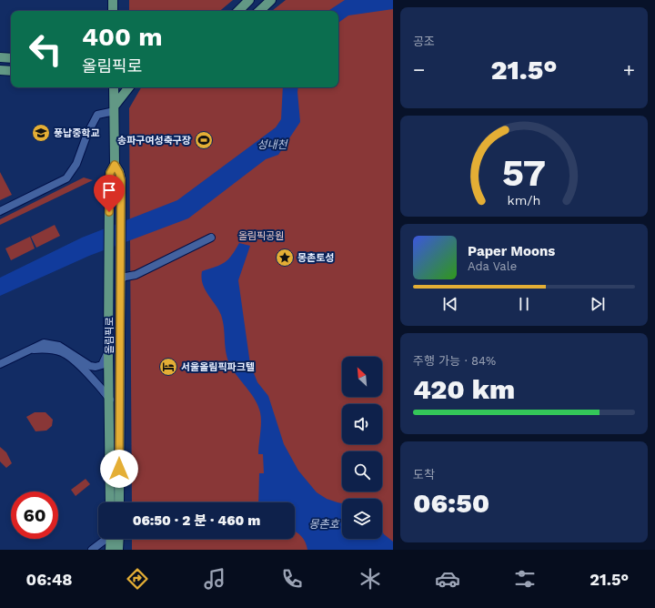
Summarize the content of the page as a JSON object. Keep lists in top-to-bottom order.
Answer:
{
  "streets": {
    "main road": ["올림픽로"]
  },
  "water": ["성내천", "몽촌호"],
  "parks": ["올림픽공원"],
  "places": {
    "school or university": ["풍납중학교"],
    "sports": ["송파구여성축구장"],
    "place": ["몽촌토성"],
    "hotel": ["서울올림픽파크텔"]
  },
  "north": "top left",
  "page": {
    "tile": [
      "공조",
      ["주행 가능 · 84%", "420 km"],
      ["도착", "06:50"]
    ],
    "turn": ["400 m", "올림픽로"],
    "heat": ["−", "21.5°", "+"],
    "song": ["Paper Moons", "Ada Vale"],
    "limit": "60",
    "trip": "06:50 · 2 분 · 460 m",
    "tabs": ["06:48", "21.5°"],
    "gauge": ["57", "km/h"]
  }
}
